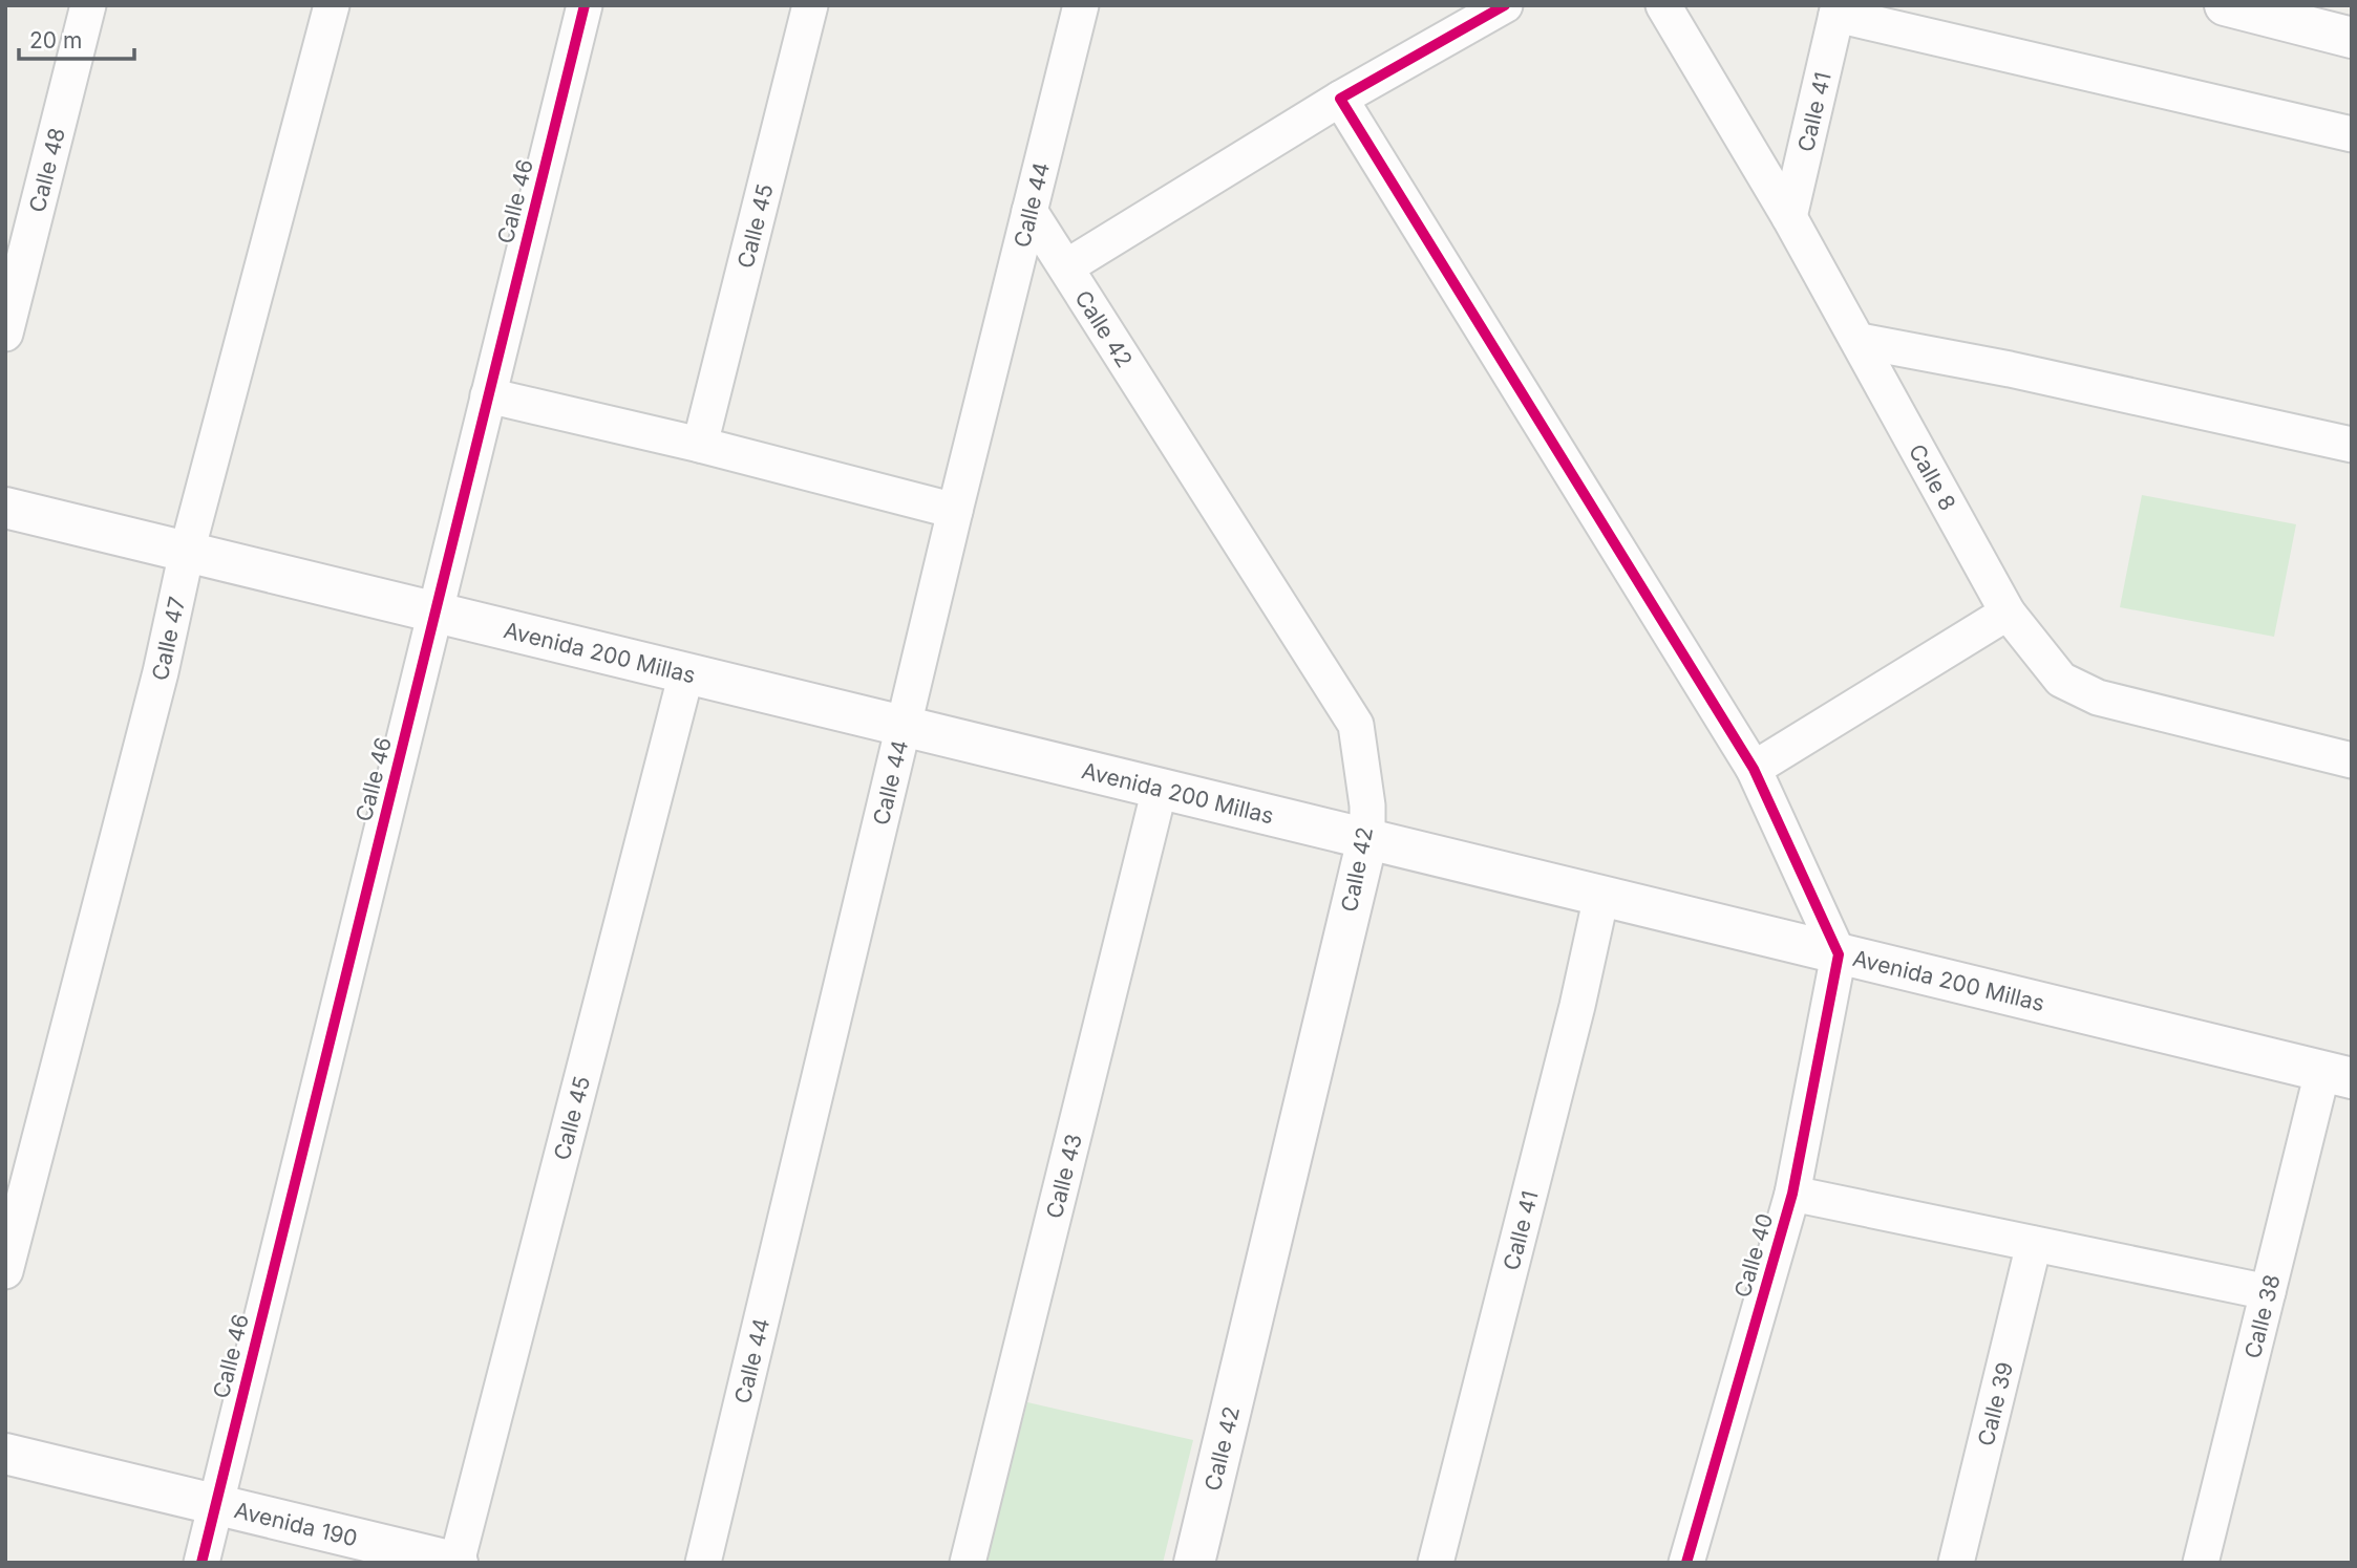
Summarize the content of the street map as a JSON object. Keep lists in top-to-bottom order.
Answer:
{
  "streets": {
    "main road": ["Calle 42", "Avenida 200 Millas", "Avenida 190"],
    "street": [
      "Calle 41",
      "Calle 48",
      "Calle 46",
      "Calle 44",
      "Calle 45",
      "Calle 8",
      "Calle 47",
      "Calle 43",
      "Calle 40",
      "Calle 38",
      "Calle 39"
    ]
  },
  "crossings": [
    ["Calle 41", "Calle 8"],
    ["Calle 41", "Avenida 200 Millas"],
    ["Calle 46", "Avenida 200 Millas"],
    ["Calle 46", "Avenida 190"],
    ["Calle 44", "Calle 42"],
    ["Calle 44", "Avenida 200 Millas"],
    ["Calle 45", "Avenida 200 Millas"],
    ["Calle 45", "Avenida 190"],
    ["Calle 42", "Avenida 200 Millas"],
    ["Calle 47", "Avenida 200 Millas"],
    ["Avenida 200 Millas", "Calle 43"],
    ["Avenida 200 Millas", "Calle 40"],
    ["Avenida 200 Millas", "Calle 38"]
  ],
  "scale_bar": "20 m"
}
